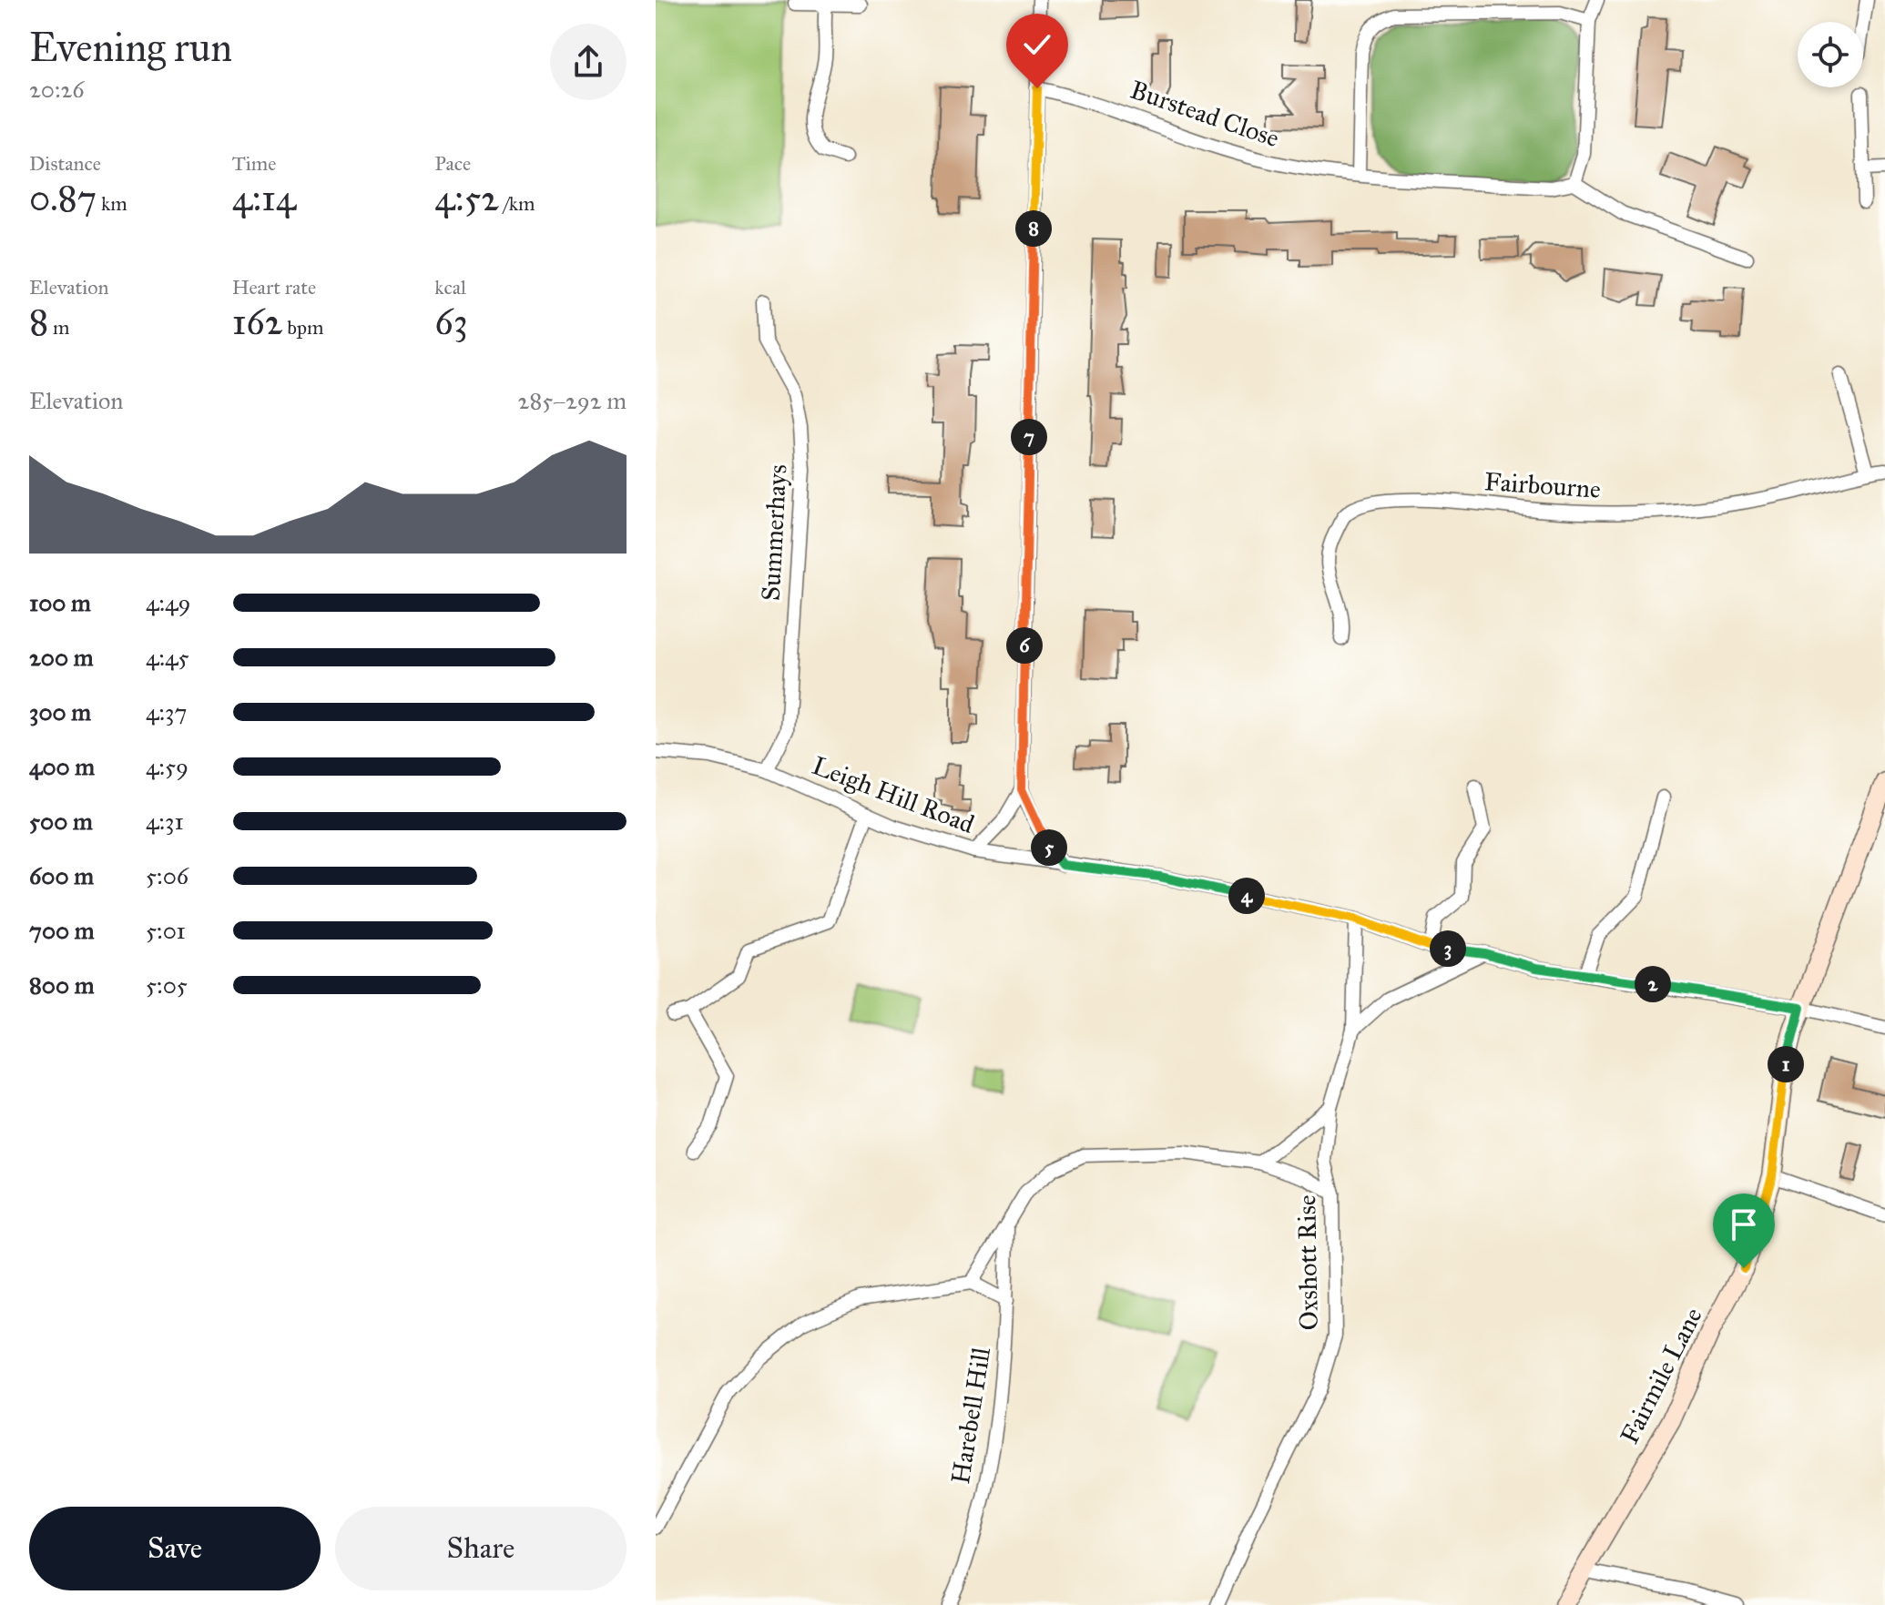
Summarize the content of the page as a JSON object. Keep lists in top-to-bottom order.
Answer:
{
  "streets": {
    "street": [
      "Burstead Close",
      "Fairbourne",
      "Summerhays",
      "Leigh Hill Road",
      "Oxshott Rise",
      "Fairmile Lane",
      "Harebell Hill"
    ]
  },
  "crossings": [
    ["Summerhays", "Leigh Hill Road"],
    ["Leigh Hill Road", "Oxshott Rise"],
    ["Leigh Hill Road", "Fairmile Lane"]
  ],
  "page": {
    "heading": ["Evening run", "20:26"],
    "stats": [
      ["Distance", "0.87 km"],
      ["Time", "4:14"],
      ["Pace", "4:52 /km"],
      ["Elevation", "8 m"],
      ["Heart rate", "162 bpm"],
      ["kcal", "63"]
    ],
    "pins": [
      "8",
      "7",
      "6",
      "5",
      "4",
      "3",
      "2",
      "1"
    ],
    "chart": ["Elevation", "285–292 m"],
    "list": [
      {
        "name": "100 m",
        "note": "4:49"
      },
      {
        "name": "200 m",
        "note": "4:45"
      },
      {
        "name": "300 m",
        "note": "4:37"
      },
      {
        "name": "400 m",
        "note": "4:59"
      },
      {
        "name": "500 m",
        "note": "4:31"
      },
      {
        "name": "600 m",
        "note": "5:06"
      },
      {
        "name": "700 m",
        "note": "5:01"
      },
      {
        "name": "800 m",
        "note": "5:05"
      }
    ],
    "buttons": ["Save", "Share"]
  }
}
